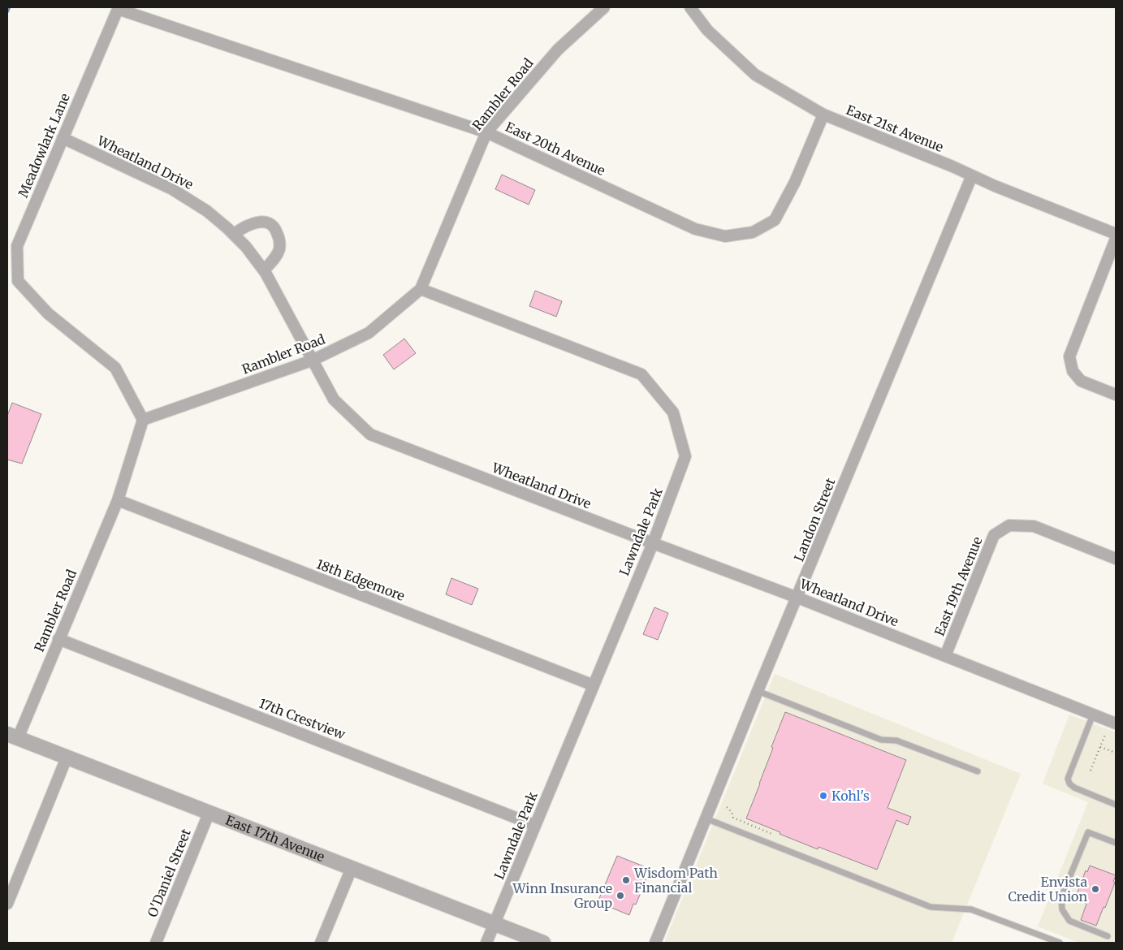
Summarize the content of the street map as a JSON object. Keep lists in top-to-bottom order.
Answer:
{
  "streets": {
    "street": [
      "Rambler Road",
      "East 21st Avenue",
      "Meadowlark Lane",
      "East 20th Avenue",
      "Wheatland Drive",
      "Landon Street",
      "Lawndale Park",
      "18th Edgemore",
      "East 19th Avenue",
      "17th Crestview",
      "East 17th Avenue",
      "O'Daniel Street"
    ]
  },
  "crossings": [
    ["Rambler Road", "Meadowlark Lane"],
    ["Rambler Road", "East 20th Avenue"],
    ["Rambler Road", "Wheatland Drive"],
    ["Rambler Road", "Lawndale Park"],
    ["Rambler Road", "18th Edgemore"],
    ["Rambler Road", "17th Crestview"],
    ["Rambler Road", "East 17th Avenue"],
    ["East 21st Avenue", "East 20th Avenue"],
    ["East 21st Avenue", "Landon Street"],
    ["Meadowlark Lane", "East 20th Avenue"],
    ["Meadowlark Lane", "Wheatland Drive"],
    ["Wheatland Drive", "Landon Street"],
    ["Wheatland Drive", "Lawndale Park"],
    ["Wheatland Drive", "East 19th Avenue"],
    ["Lawndale Park", "18th Edgemore"],
    ["Lawndale Park", "17th Crestview"],
    ["Lawndale Park", "East 17th Avenue"],
    ["East 17th Avenue", "O'Daniel Street"]
  ],
  "places": [
    "Kohl's",
    "Wisdom Path Financial",
    "Envista Credit Union",
    "Winn Insurance Group"
  ]
}
